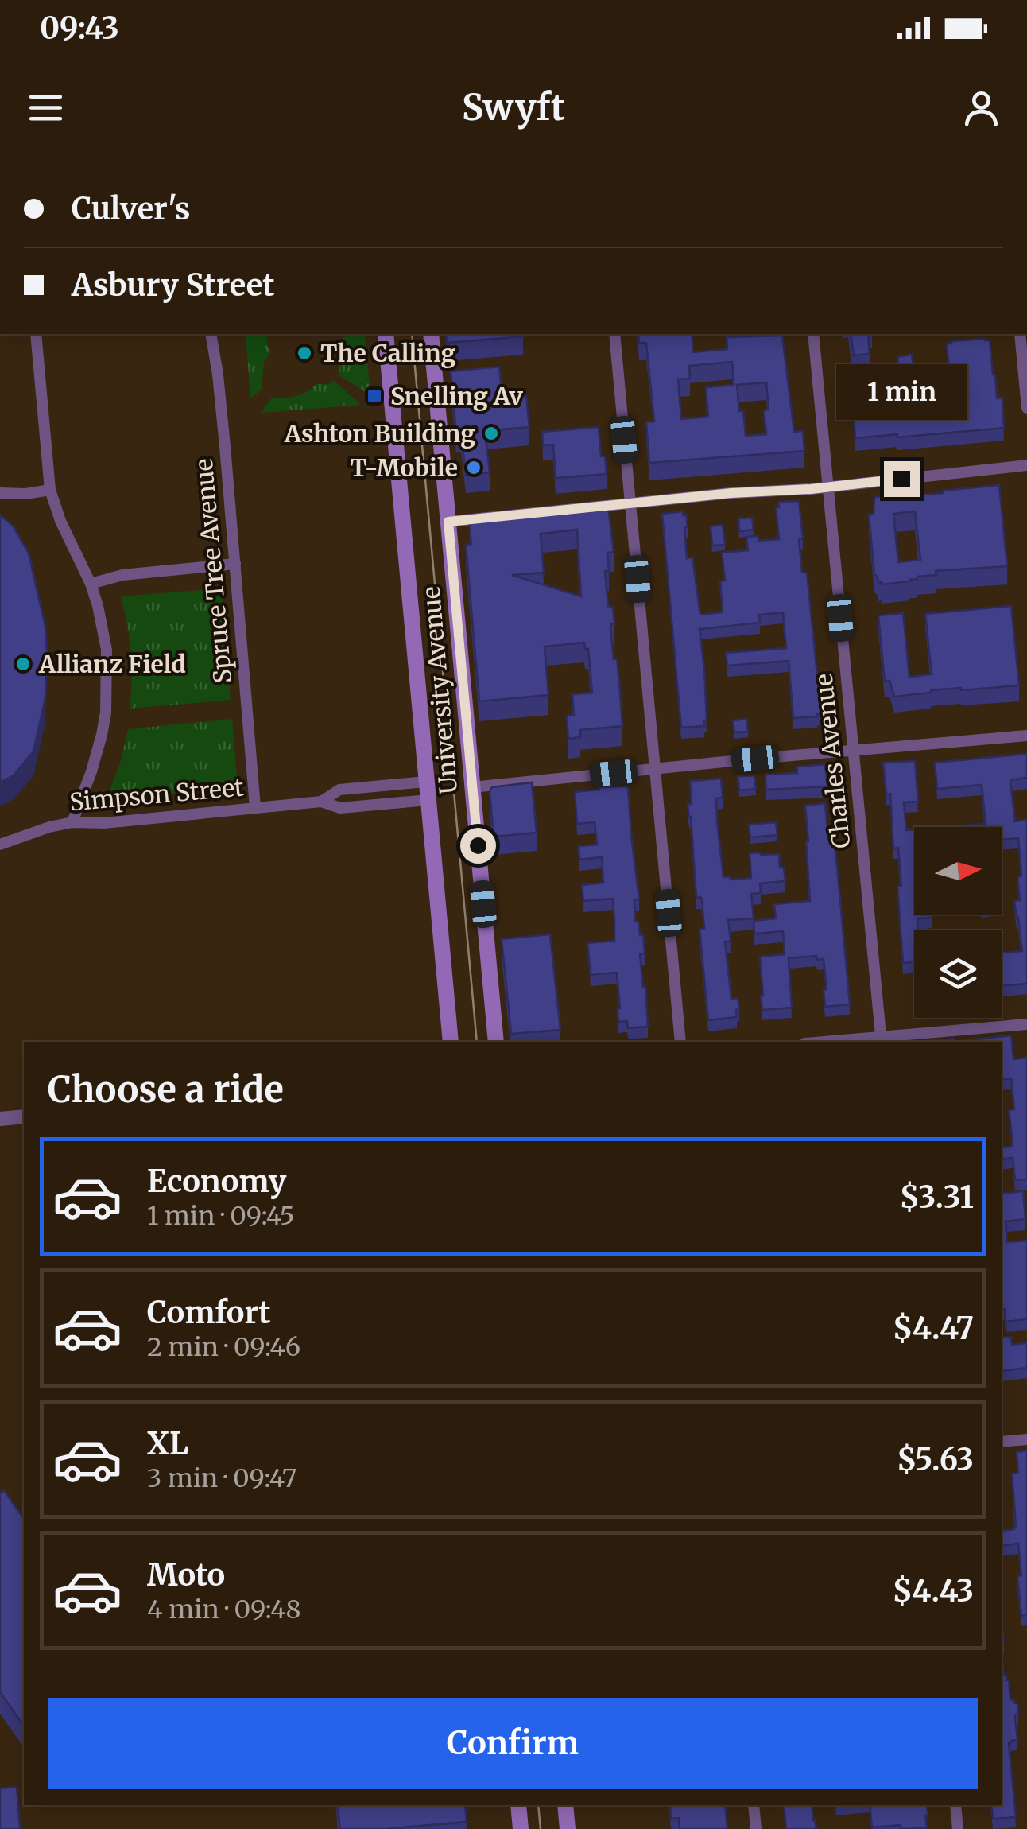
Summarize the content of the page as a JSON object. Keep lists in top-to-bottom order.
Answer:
{
  "streets": {
    "main road": ["University Avenue"],
    "street": ["Spruce Tree Avenue", "Charles Avenue", "Simpson Street"]
  },
  "crossings": [
    ["Spruce Tree Avenue", "Simpson Street"],
    ["University Avenue", "Simpson Street"]
  ],
  "places": {
    "other": [
      "The Calling",
      "Ashton Building",
      "T-Mobile",
      "Allianz Field"
    ],
    "transit": ["Snelling Av"]
  },
  "north": "right",
  "page": {
    "status": "09:43",
    "header": "Swyft",
    "banner": ["Culver's", "Asbury Street"],
    "bubble": "1 min",
    "heading": "Choose a ride",
    "list": [
      {
        "name": "Economy",
        "note": "1 min · 09:45",
        "value": "$3.31"
      },
      {
        "name": "Comfort",
        "note": "2 min · 09:46",
        "value": "$4.47"
      },
      {
        "name": "XL",
        "note": "3 min · 09:47",
        "value": "$5.63"
      },
      {
        "name": "Moto",
        "note": "4 min · 09:48",
        "value": "$4.43"
      }
    ],
    "buttons": "Confirm"
  }
}
